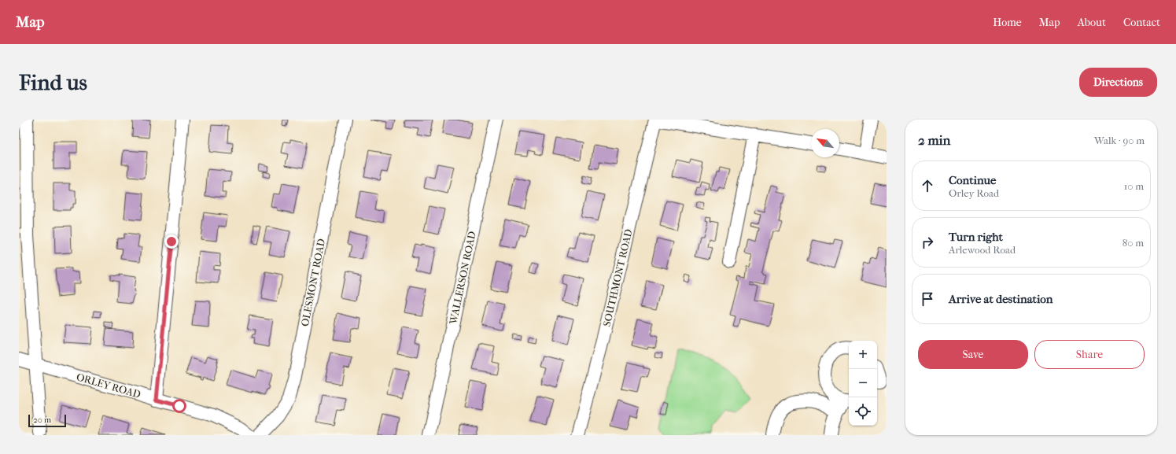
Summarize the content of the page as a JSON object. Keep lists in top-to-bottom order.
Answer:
{
  "streets": {
    "street": [
      "WALLERSON ROAD",
      "SOUTHMONT ROAD",
      "OLESMONT ROAD",
      "ORLEY ROAD"
    ]
  },
  "scale_bar": "20 m",
  "north": "top left",
  "page": {
    "header": "Map",
    "nav": [
      "Home",
      "Map",
      "About",
      "Contact"
    ],
    "buttons": [
      "Directions",
      ["Save", "Share"]
    ],
    "title": "Find us",
    "heading": ["2 min", "Walk · 90 m"],
    "list": [
      ["Continue", "Orley Road", "10 m"],
      ["Turn right", "Arlewood Road", "80 m"],
      "Arrive at destination"
    ],
    "map_buttons": ["+", "−"],
    "scale": "20 m"
  }
}
